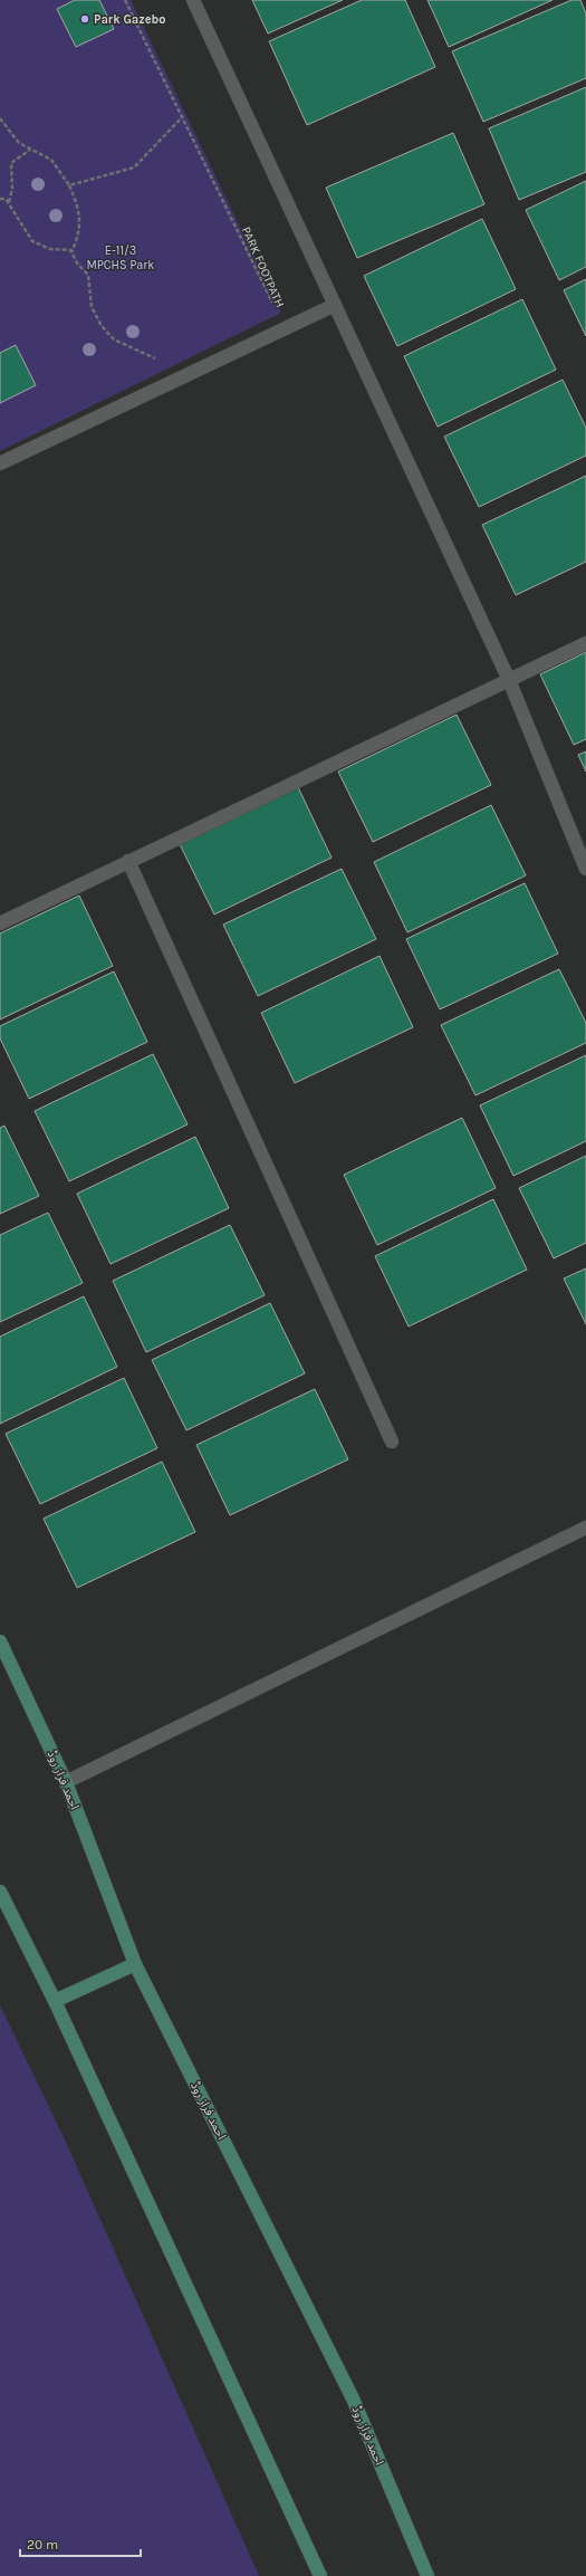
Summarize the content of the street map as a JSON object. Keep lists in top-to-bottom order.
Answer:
{
  "streets": {
    "main road": ["احمد فراز روڈ"],
    "path": ["PARK FOOTPATH"]
  },
  "parks": ["E-11/3 MPCHS Park"],
  "places": ["Park Gazebo"],
  "scale_bar": "20 m"
}
